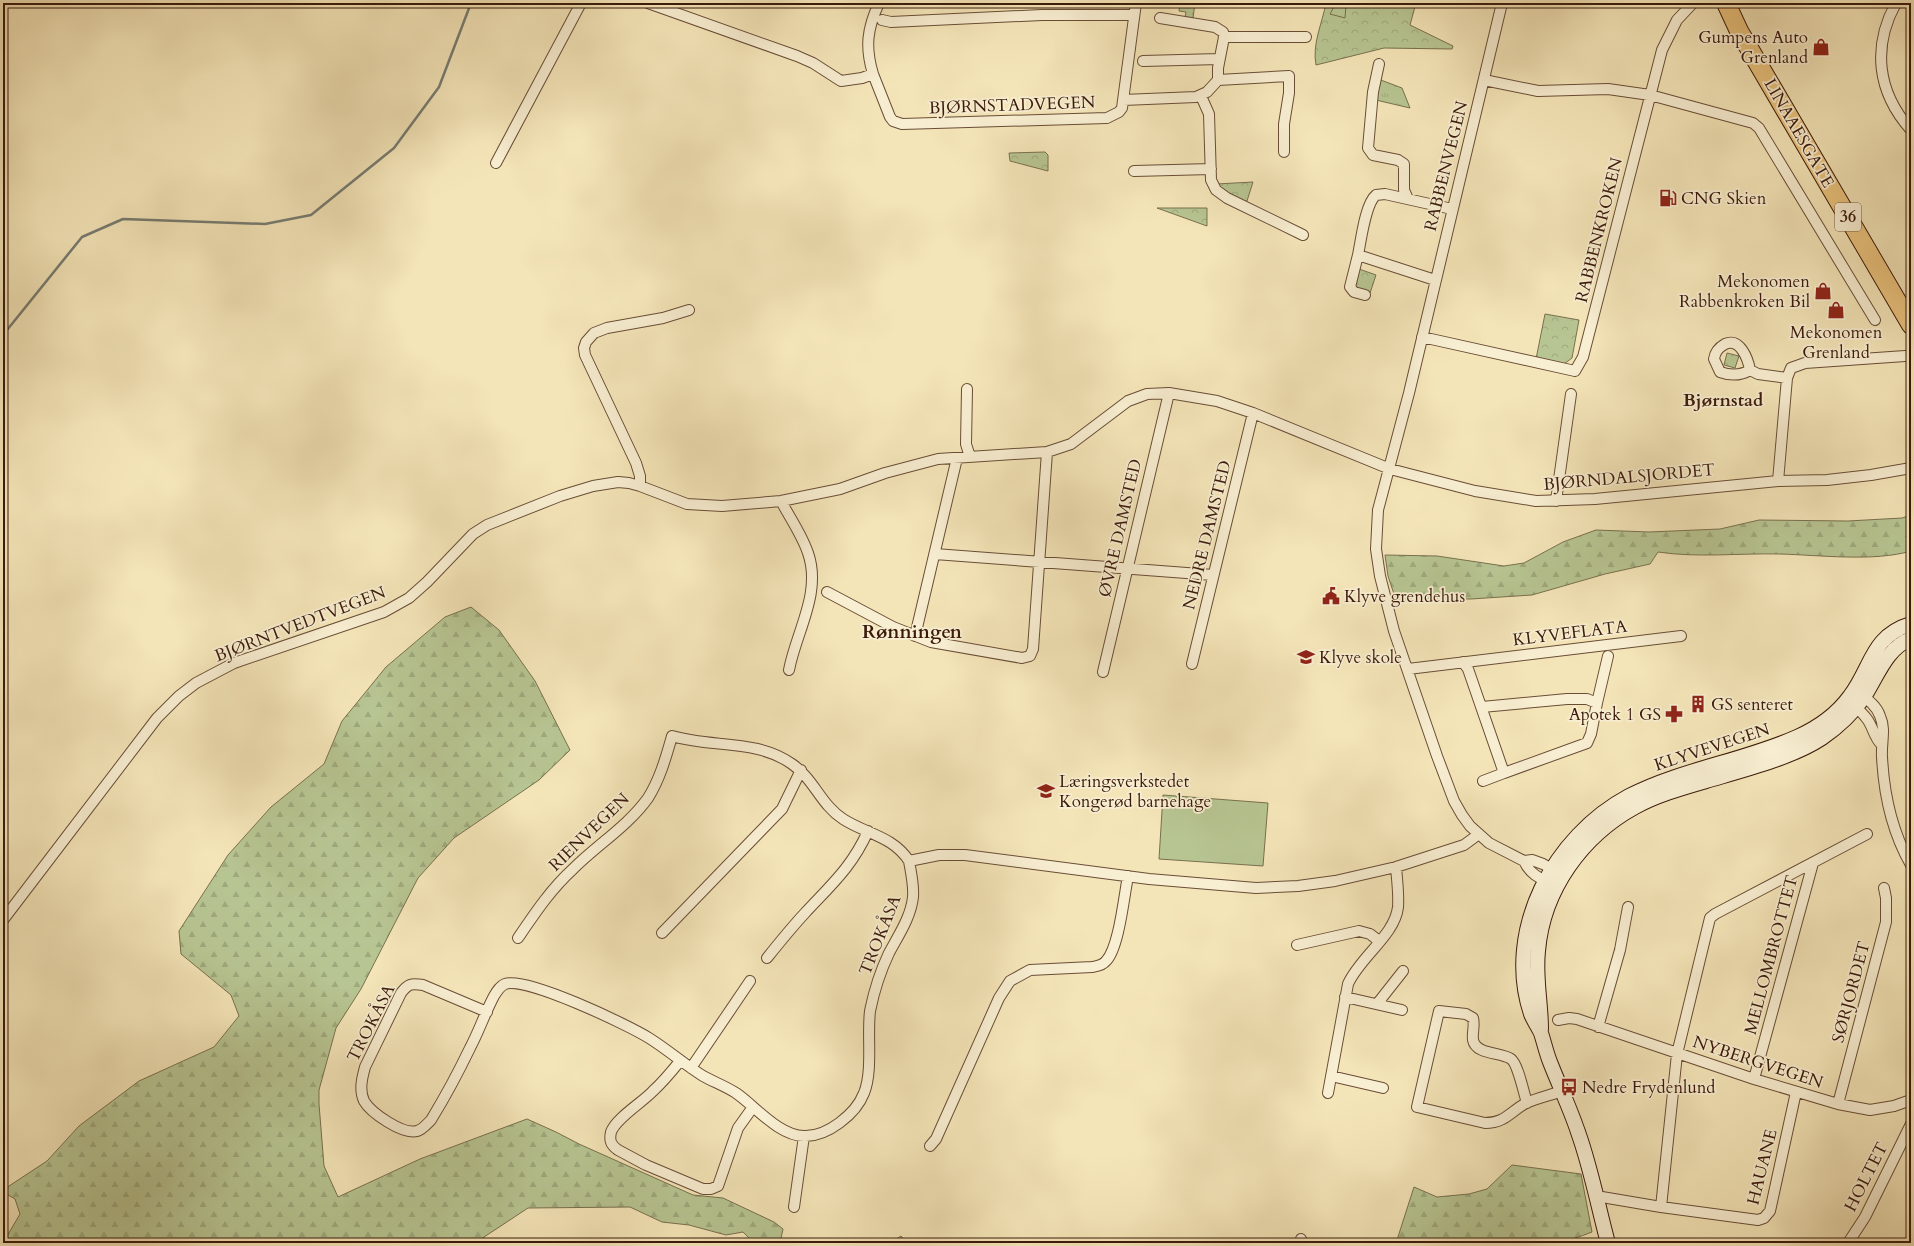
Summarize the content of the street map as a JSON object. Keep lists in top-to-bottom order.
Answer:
{
  "streets": {
    "highway": ["LINAAESGATE", "36"],
    "main road": ["KLYVEVEGEN"],
    "street": [
      "BJØRNSTADVEGEN",
      "RABBENVEGEN",
      "RABBENKROKEN",
      "BJØRNDALSJORDET",
      "ØVRE DAMSTED",
      "NEDRE DAMSTED",
      "BJØRNTVEDTVEGEN",
      "KLYVEFLATA",
      "RIENVEGEN",
      "TROKÅSA",
      "MELLOMBROTTET",
      "SØRJORDET",
      "NYBERGVEGEN",
      "HAUANE",
      "HOLTET"
    ]
  },
  "crossings": [
    ["RABBENVEGEN", "RABBENKROKEN"],
    ["RABBENVEGEN", "BJØRNDALSJORDET"],
    ["RABBENVEGEN", "BJØRNTVEDTVEGEN"],
    ["BJØRNDALSJORDET", "BJØRNTVEDTVEGEN"],
    ["ØVRE DAMSTED", "BJØRNTVEDTVEGEN"],
    ["NEDRE DAMSTED", "BJØRNTVEDTVEGEN"],
    ["KLYVEVEGEN", "HAUANE"],
    ["RIENVEGEN", "TROKÅSA"],
    ["MELLOMBROTTET", "NYBERGVEGEN"],
    ["SØRJORDET", "NYBERGVEGEN"],
    ["NYBERGVEGEN", "HAUANE"]
  ],
  "districts": ["Bjørnstad", "Rønningen"],
  "places": {
    "shop": ["Gumpens Auto Grenland", "Mekonomen Rabbenkroken Bil", "Mekonomen Grenland"],
    "fuel station": ["CNG Skien"],
    "public building": ["Klyve grendehus"],
    "school or university": ["Klyve skole", "Læringsverkstedet Kongerød barnehage"],
    "building": ["GS senteret"],
    "pharmacy": ["Apotek 1 GS"],
    "bus stop": ["Nedre Frydenlund"]
  }
}
